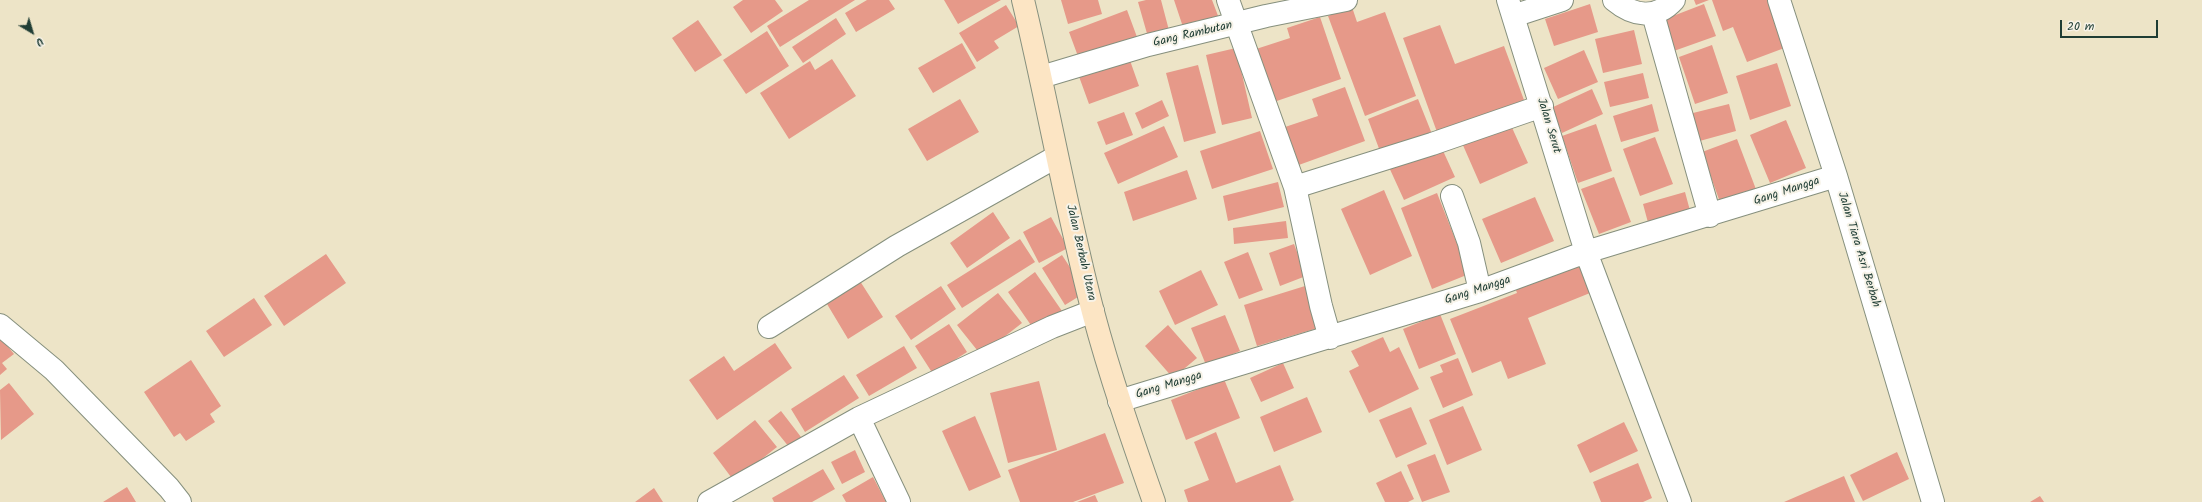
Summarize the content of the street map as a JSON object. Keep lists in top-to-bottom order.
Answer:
{
  "streets": {
    "main road": ["Jalan Berbah Utara"],
    "street": [
      "Gang Rambutan",
      "Jalan Serut",
      "Gang Mangga",
      "Jalan Tiara Asri Berbah"
    ]
  },
  "crossings": [
    ["Gang Rambutan", "Jalan Berbah Utara"],
    ["Jalan Serut", "Gang Mangga"],
    ["Gang Mangga", "Jalan Tiara Asri Berbah"],
    ["Gang Mangga", "Jalan Berbah Utara"]
  ],
  "scale_bar": "20 m",
  "north": "bottom right"
}
